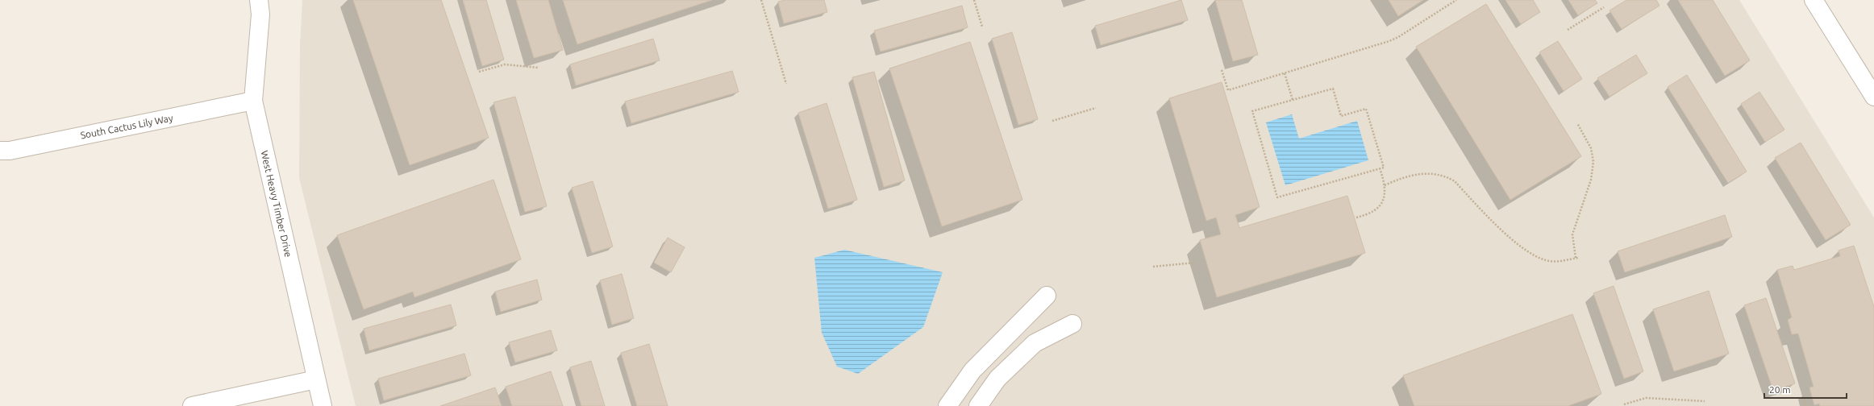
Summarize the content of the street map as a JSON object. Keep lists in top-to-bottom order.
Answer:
{
  "streets": {
    "street": ["South Cactus Lily Way", "West Heavy Timber Drive"]
  },
  "crossings": [
    ["South Cactus Lily Way", "West Heavy Timber Drive"]
  ],
  "scale_bar": "20 m"
}
